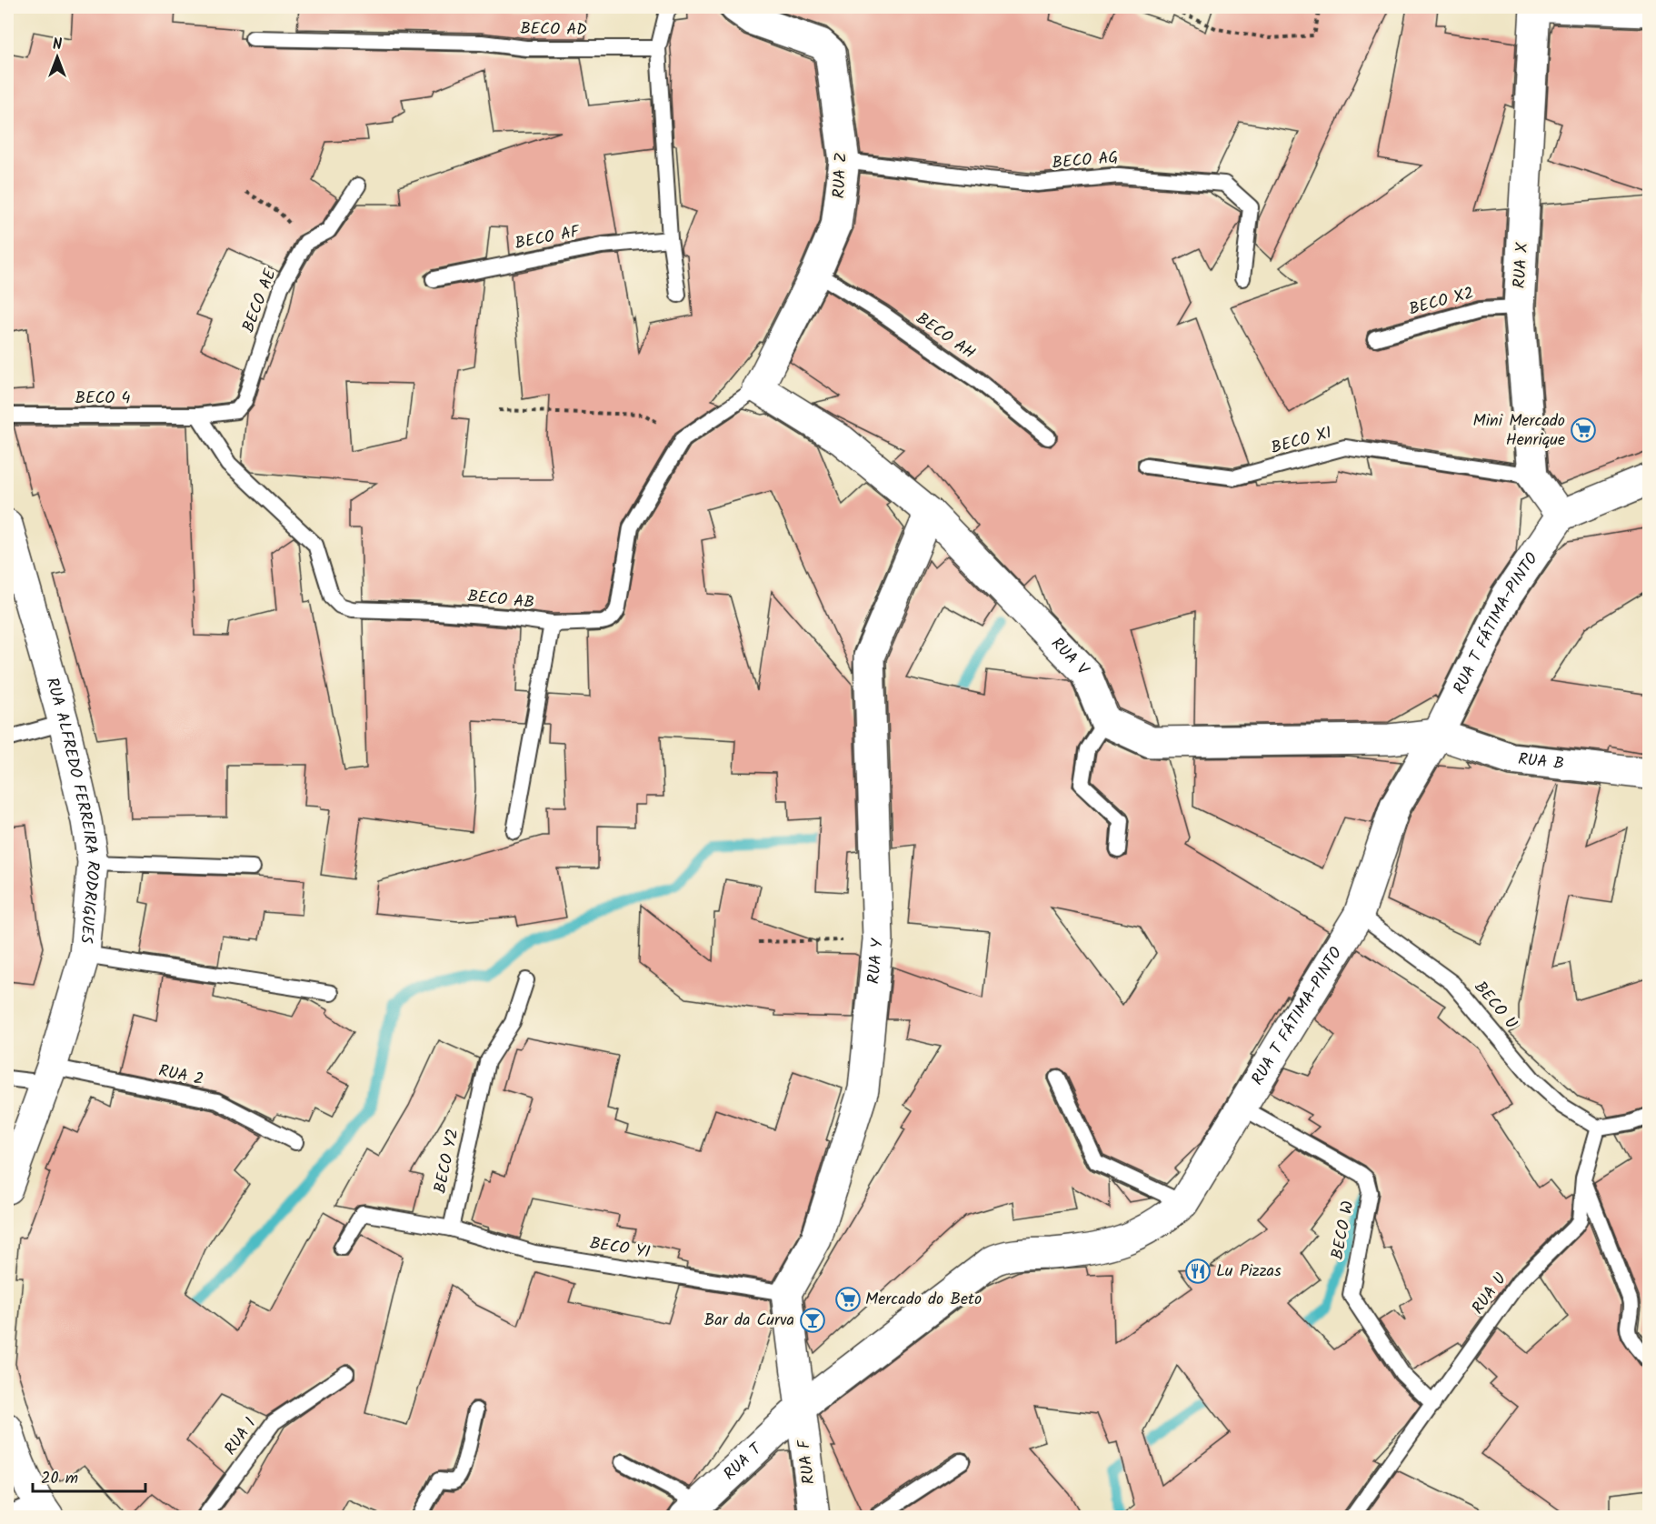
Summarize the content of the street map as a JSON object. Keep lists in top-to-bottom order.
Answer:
{
  "streets": {
    "street": [
      "RUA Z",
      "RUA X",
      "RUA T FÁTIMA-PINTO",
      "RUA V",
      "RUA B",
      "RUA ALFREDO FERREIRA RODRIGUES",
      "RUA Y",
      "RUA T",
      "RUA F"
    ],
    "lane": [
      "BECO AD",
      "BECO AG",
      "BECO AF",
      "BECO AE",
      "BECO X2",
      "BECO AH",
      "BECO 4",
      "BECO X1",
      "BECO AB",
      "BECO U",
      "RUA 2",
      "BECO Y2",
      "BECO W",
      "BECO Y1",
      "RUA U",
      "RUA 1"
    ]
  },
  "crossings": [
    ["BECO AG", "RUA Z"],
    ["RUA Z", "BECO AH"],
    ["RUA Z", "BECO AB"],
    ["RUA Z", "RUA V"],
    ["RUA X", "BECO X2"],
    ["RUA X", "BECO X1"],
    ["BECO AE", "BECO 4"],
    ["BECO AE", "BECO AB"],
    ["BECO 4", "BECO AB"],
    ["BECO AB", "RUA V"],
    ["RUA T FÁTIMA-PINTO", "RUA B"],
    ["RUA T FÁTIMA-PINTO", "BECO U"],
    ["RUA T FÁTIMA-PINTO", "BECO W"],
    ["RUA T FÁTIMA-PINTO", "RUA T"],
    ["RUA T FÁTIMA-PINTO", "RUA F"],
    ["RUA V", "RUA Y"],
    ["RUA ALFREDO FERREIRA RODRIGUES", "RUA 2"],
    ["RUA Y", "BECO Y1"],
    ["BECO U", "RUA U"],
    ["BECO Y2", "BECO Y1"],
    ["BECO W", "RUA U"],
    ["RUA T", "RUA F"]
  ],
  "places": {
    "supermarket": ["Mini Mercado Henrique", "Mercado do Beto"],
    "restaurant": ["Lu Pizzas"],
    "bar": ["Bar da Curva"]
  },
  "scale_bar": "20 m",
  "north": "top"
}
